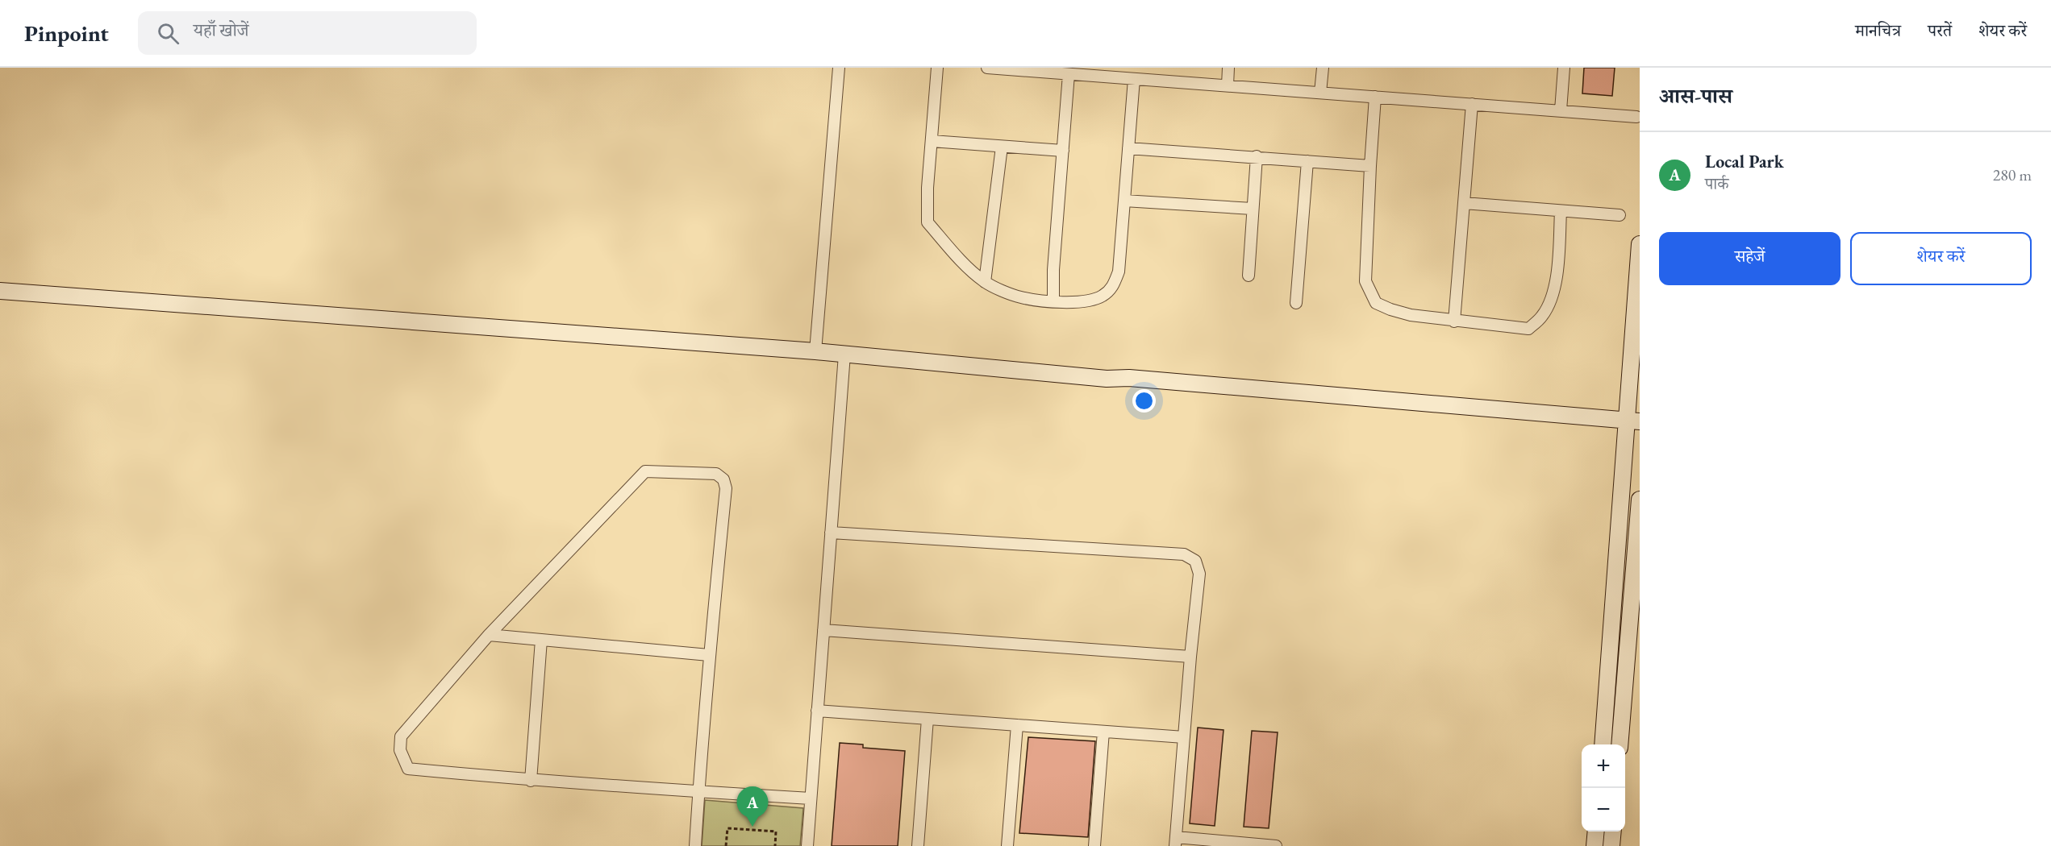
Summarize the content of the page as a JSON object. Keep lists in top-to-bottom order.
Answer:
{
  "page": {
    "header": "Pinpoint",
    "search": "यहाँ खोजें",
    "nav": ["मानचित्र", "परतें", "शेयर करें"],
    "heading": "आस-पास",
    "list": [
      {
        "mark": "A",
        "name": "Local Park",
        "note": "पार्क",
        "value": "280 m"
      }
    ],
    "buttons": ["सहेजें", "शेयर करें"],
    "map_buttons": ["+", "−"],
    "pins": "A"
  }
}
